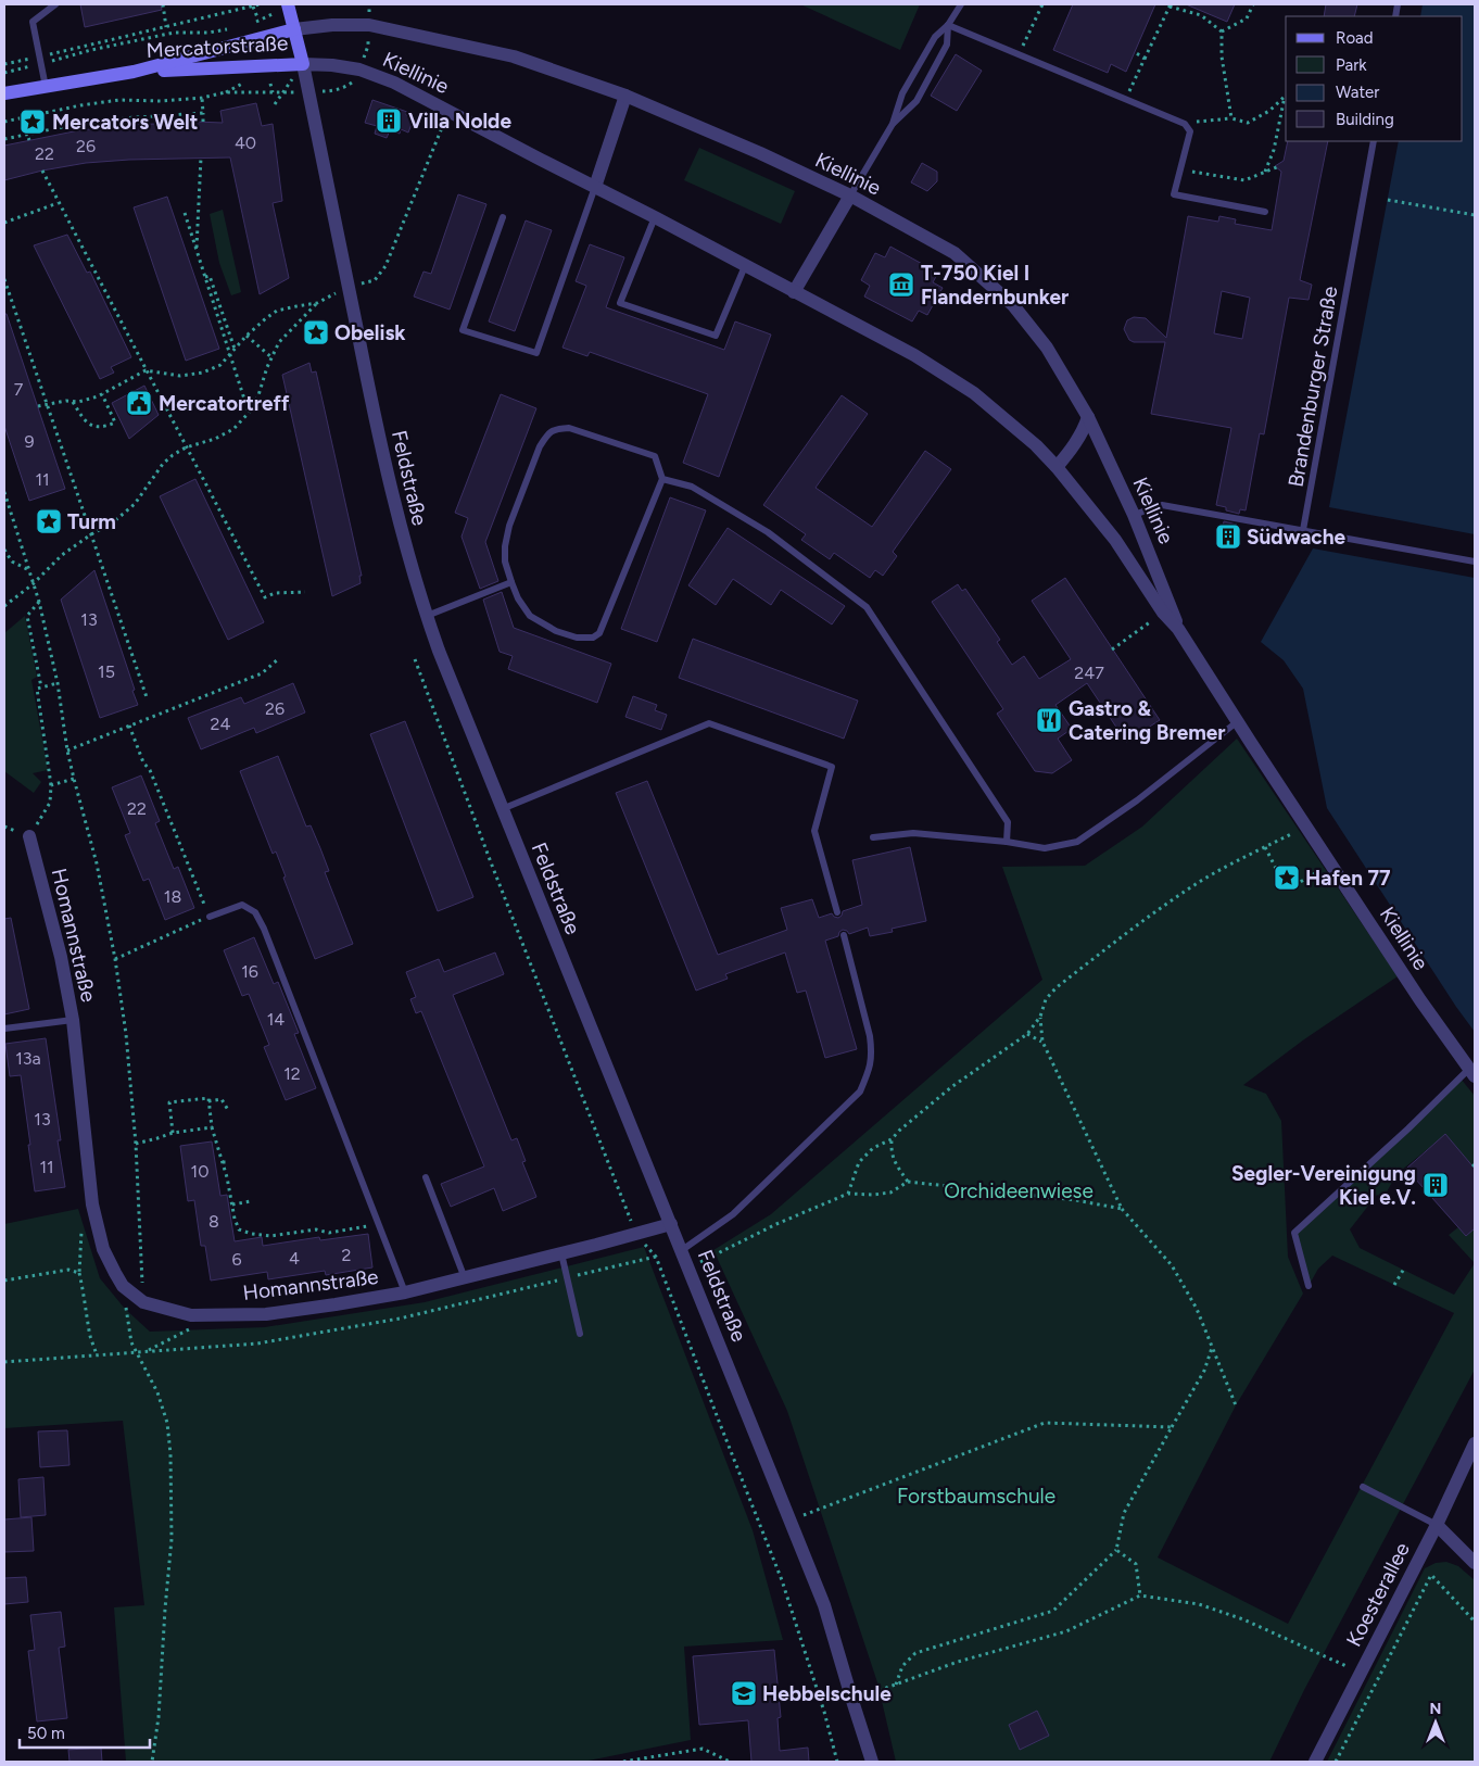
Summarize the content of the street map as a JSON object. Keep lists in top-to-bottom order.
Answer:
{
  "streets": {
    "main road": ["Mercatorstraße", "Feldstraße"],
    "street": ["Kiellinie", "Homannstraße", "Koesterallee"],
    "lane": ["Brandenburger Straße"]
  },
  "crossings": [
    ["Mercatorstraße", "Kiellinie"],
    ["Mercatorstraße", "Feldstraße"],
    ["Kiellinie", "Feldstraße"],
    ["Feldstraße", "Homannstraße"]
  ],
  "parks": ["Orchideenwiese", "Forstbaumschule"],
  "places": {
    "building": ["Villa Nolde", "Südwache", "Segler-Vereinigung Kiel e.V."],
    "place": [
      "Mercators Welt",
      "Obelisk",
      "Turm",
      "Hafen 77"
    ],
    "museum": ["T-750 Kiel I Flandernbunker"],
    "public building": ["Mercatortreff"],
    "restaurant": ["Gastro & Catering Bremer"],
    "school or university": ["Hebbelschule"]
  },
  "house_numbers": [
    "40",
    "26",
    "22",
    "7",
    "9",
    "11",
    "13",
    "15",
    "247",
    "26",
    "24",
    "22",
    "18",
    "16",
    "14",
    "13a",
    "12",
    "13",
    "11",
    "10",
    "8",
    "2",
    "4",
    "6"
  ],
  "legend": [
    "Road",
    "Park",
    "Water",
    "Building"
  ],
  "scale_bar": "50 m",
  "north": "top"
}
